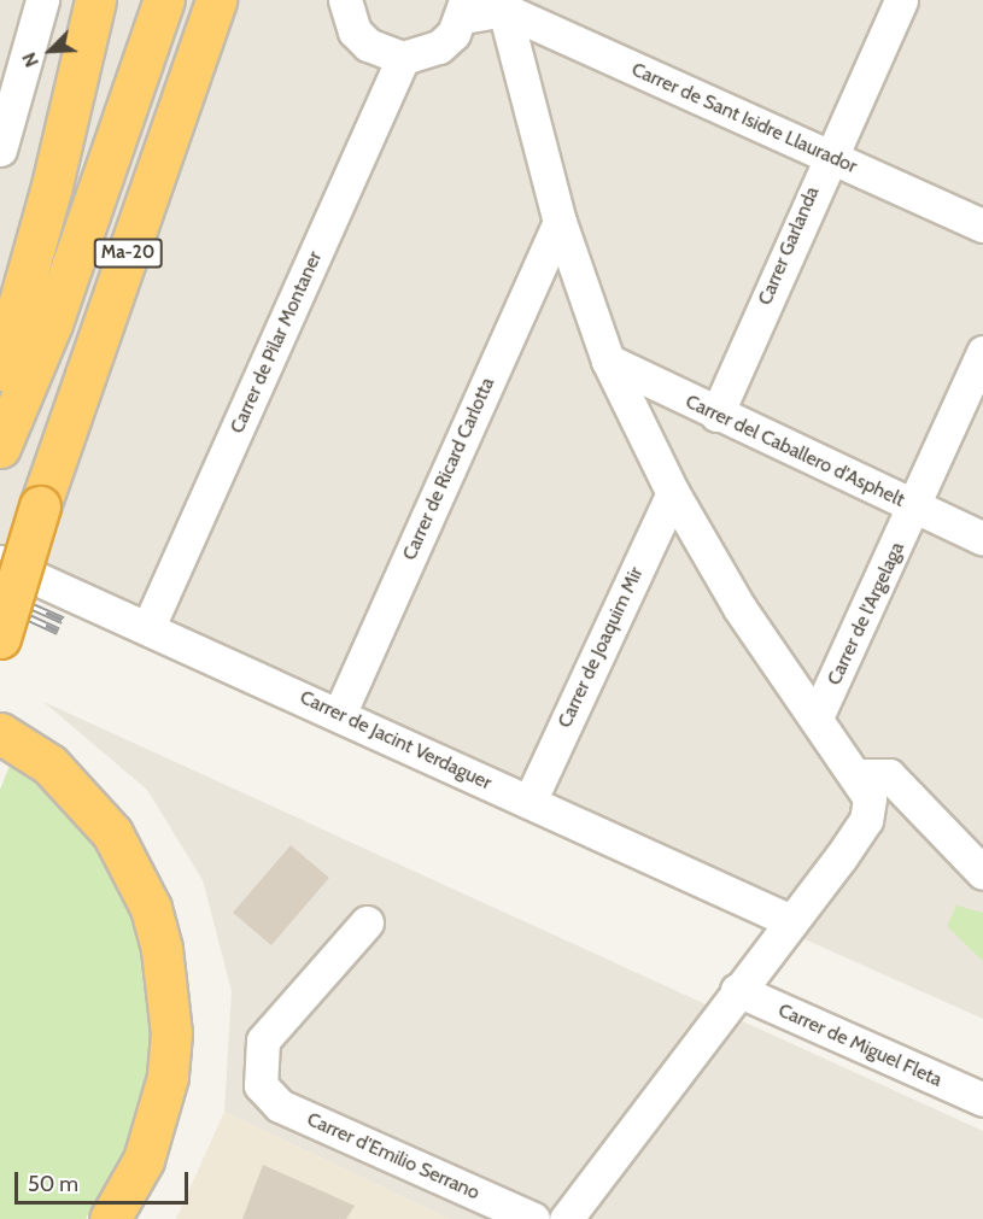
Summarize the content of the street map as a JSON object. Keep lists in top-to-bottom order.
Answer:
{
  "streets": {
    "highway": ["Ma-20"],
    "street": [
      "Carrer de Sant Isidre Llaurador",
      "Carrer Garlanda",
      "Carrer de Pilar Montaner",
      "Carrer del Caballero d'Asphelt",
      "Carrer de Ricard Carlotta",
      "Carrer de l'Argelaga",
      "Carrer de Joaquim Mir",
      "Carrer de Jacint Verdaguer",
      "Carrer de Miguel Fleta",
      "Carrer d'Emilio Serrano"
    ]
  },
  "crossings": [
    ["Carrer de Sant Isidre Llaurador", "Carrer Garlanda"],
    ["Carrer Garlanda", "Carrer del Caballero d'Asphelt"],
    ["Carrer de Pilar Montaner", "Carrer de Jacint Verdaguer"],
    ["Carrer del Caballero d'Asphelt", "Carrer de l'Argelaga"],
    ["Carrer de Ricard Carlotta", "Carrer de Jacint Verdaguer"],
    ["Carrer de Joaquim Mir", "Carrer de Jacint Verdaguer"]
  ],
  "scale_bar": "50 m",
  "north": "bottom left"
}
